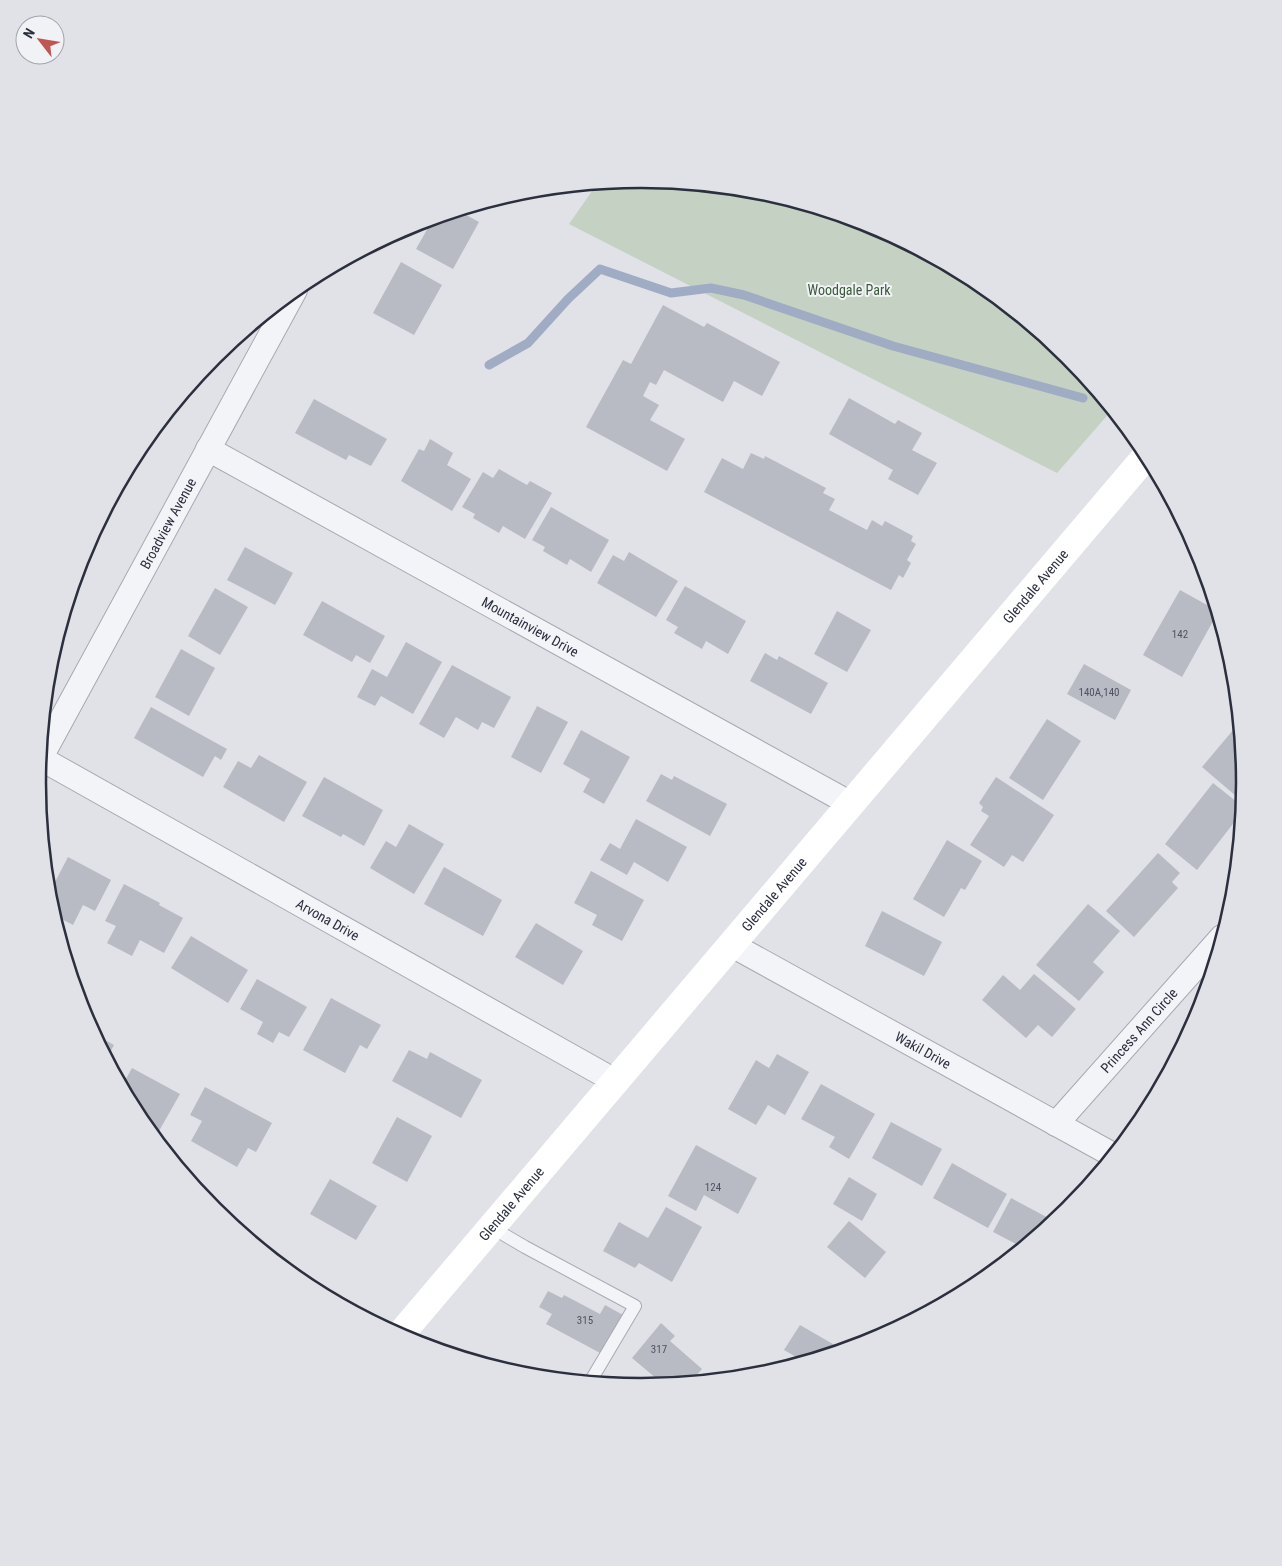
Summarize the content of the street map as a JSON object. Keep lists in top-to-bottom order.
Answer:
{
  "streets": {
    "main road": ["Glendale Avenue"],
    "street": [
      "Broadview Avenue",
      "Mountainview Drive",
      "Arvona Drive",
      "Princess Ann Circle",
      "Wakil Drive"
    ]
  },
  "crossings": [
    ["Broadview Avenue", "Mountainview Drive"],
    ["Glendale Avenue", "Mountainview Drive"],
    ["Glendale Avenue", "Arvona Drive"],
    ["Glendale Avenue", "Wakil Drive"],
    ["Princess Ann Circle", "Wakil Drive"]
  ],
  "parks": ["Woodgale Park"],
  "house_numbers": [
    "142",
    "140A,140",
    "124",
    "315",
    "317"
  ],
  "north": "top left"
}
